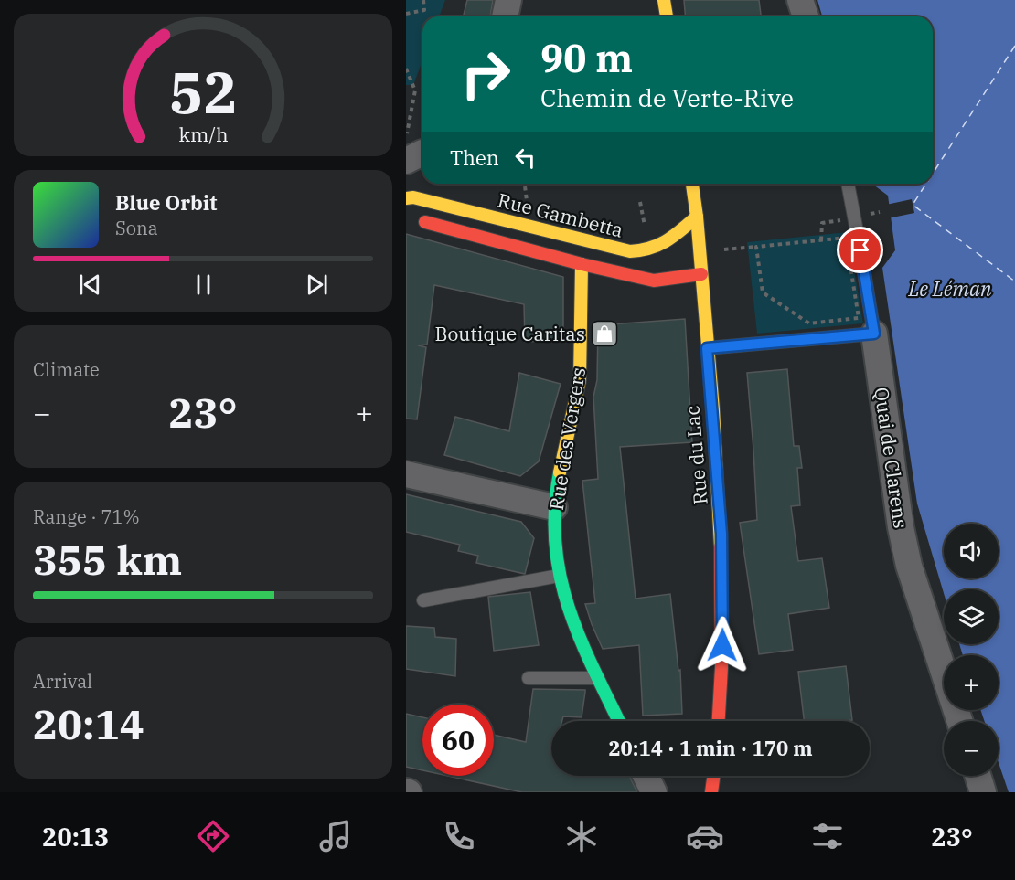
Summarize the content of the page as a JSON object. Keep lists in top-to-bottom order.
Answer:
{
  "streets": {
    "main road": ["Rue Gambetta", "Rue des Vergers", "Rue du Lac"],
    "street": ["Quai de Clarens"]
  },
  "crossings": [
    ["Rue Gambetta", "Rue du Lac"]
  ],
  "water": ["Le Léman"],
  "places": {
    "shop": ["Boutique Caritas"]
  },
  "page": {
    "turn": ["90 m", "Chemin de Verte-Rive"],
    "then": "Then",
    "song": ["Blue Orbit", "Sona"],
    "tile": [
      "Climate",
      ["Range · 71%", "355 km"],
      ["Arrival", "20:14"]
    ],
    "heat": ["−", "23°", "+"],
    "map_buttons": ["+", "−"],
    "limit": "60",
    "trip": "20:14 · 1 min · 170 m",
    "tabs": ["20:13", "23°"],
    "gauge": ["52", "km/h"]
  }
}
